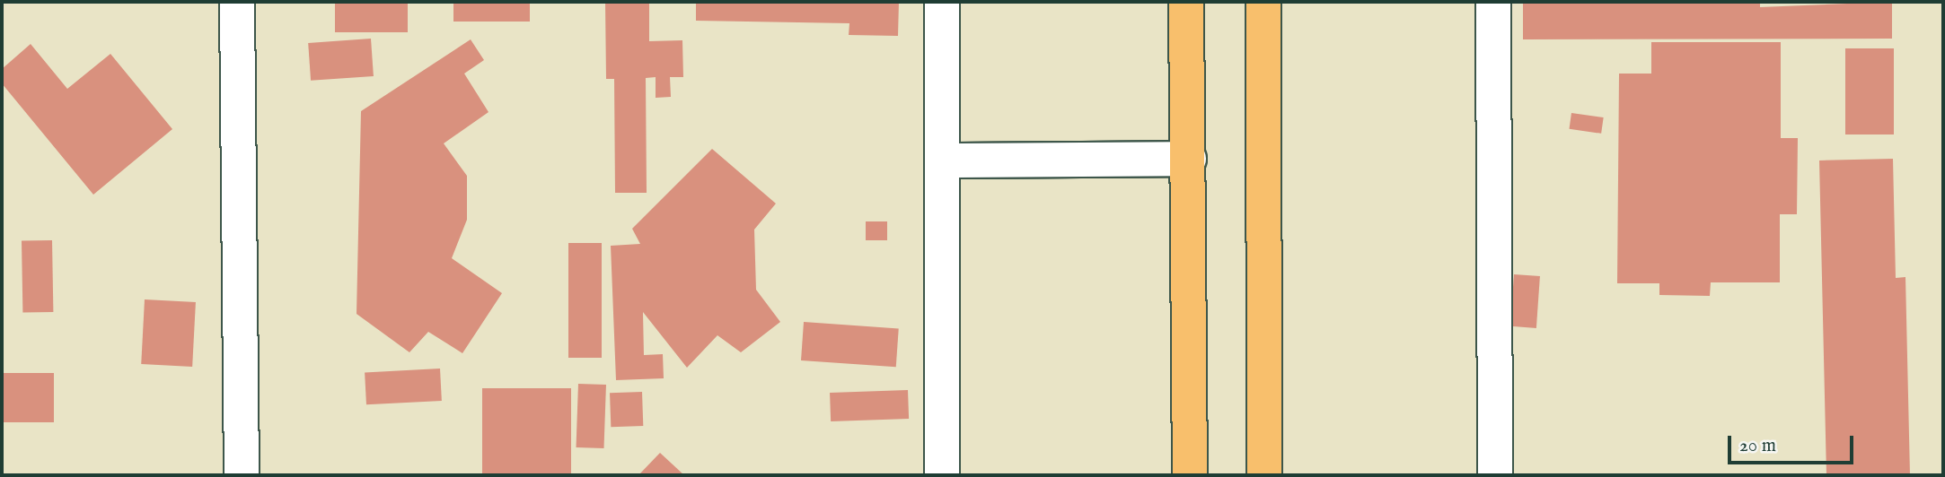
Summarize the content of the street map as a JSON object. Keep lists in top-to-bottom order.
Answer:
{
  "scale_bar": "20 m"
}
